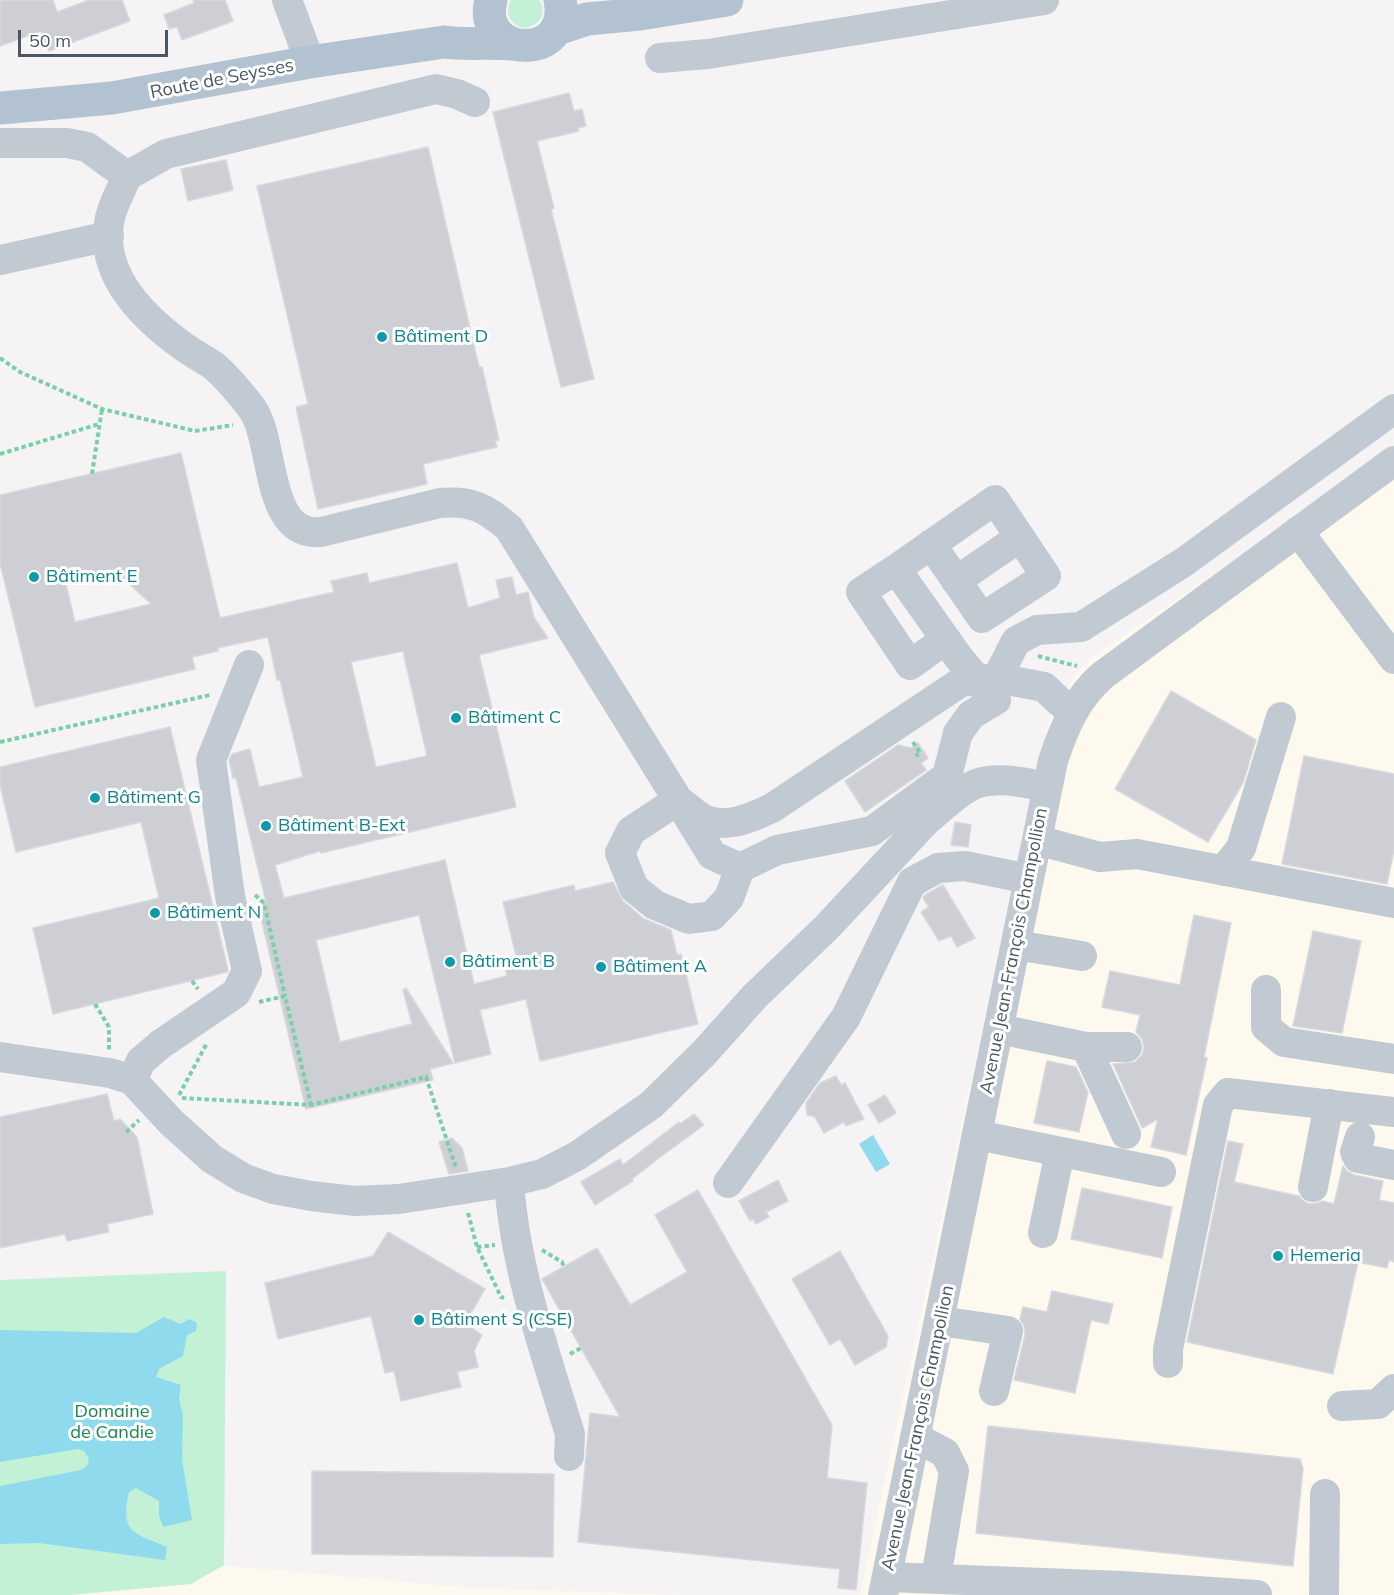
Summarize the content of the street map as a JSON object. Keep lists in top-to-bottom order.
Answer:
{
  "streets": {
    "main road": ["Route de Seysses"],
    "street": ["Avenue Jean-François Champollion"]
  },
  "parks": ["Domaine de Candie"],
  "places": [
    "Bâtiment D",
    "Bâtiment E",
    "Bâtiment C",
    "Bâtiment G",
    "Bâtiment B-Ext",
    "Bâtiment N",
    "Bâtiment B",
    "Bâtiment A",
    "Hemeria",
    "Bâtiment S (CSE)"
  ],
  "scale_bar": "50 m"
}
